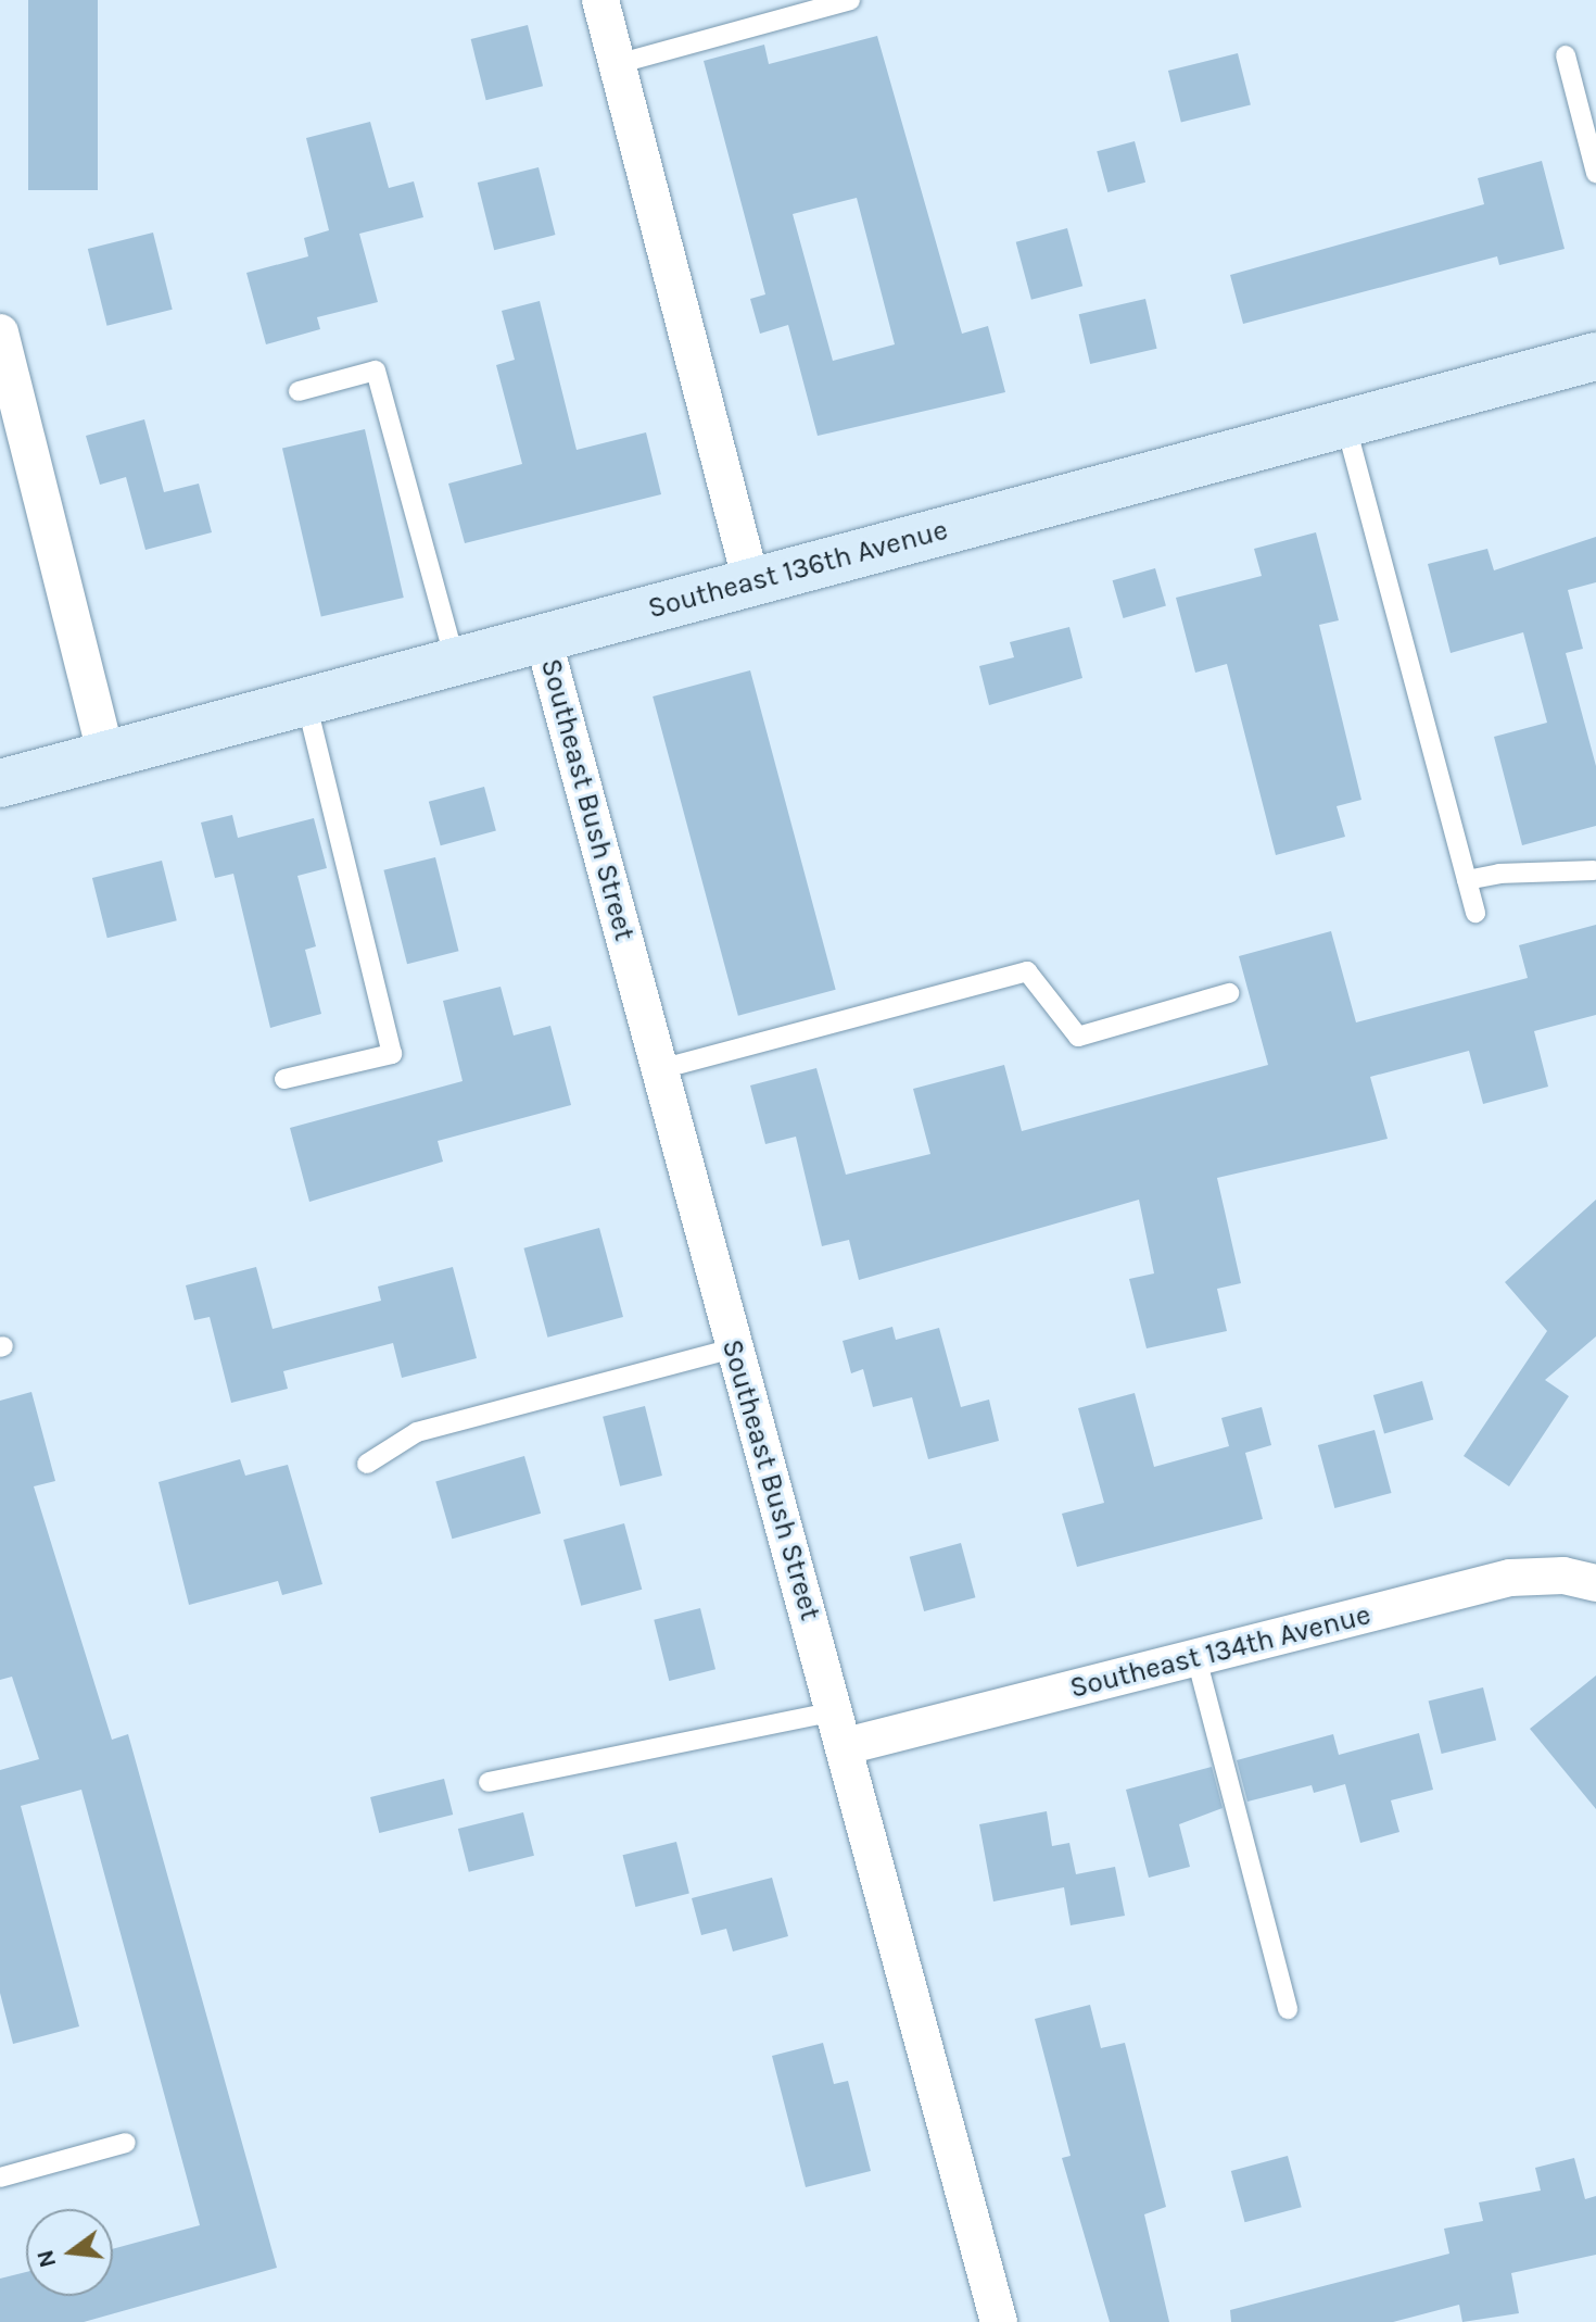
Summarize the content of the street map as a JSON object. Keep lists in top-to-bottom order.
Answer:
{
  "streets": {
    "street": ["Southeast 136th Avenue", "Southeast Bush Street", "Southeast 134th Avenue"]
  },
  "crossings": [
    ["Southeast 136th Avenue", "Southeast Bush Street"],
    ["Southeast Bush Street", "Southeast 134th Avenue"]
  ],
  "north": "left"
}
